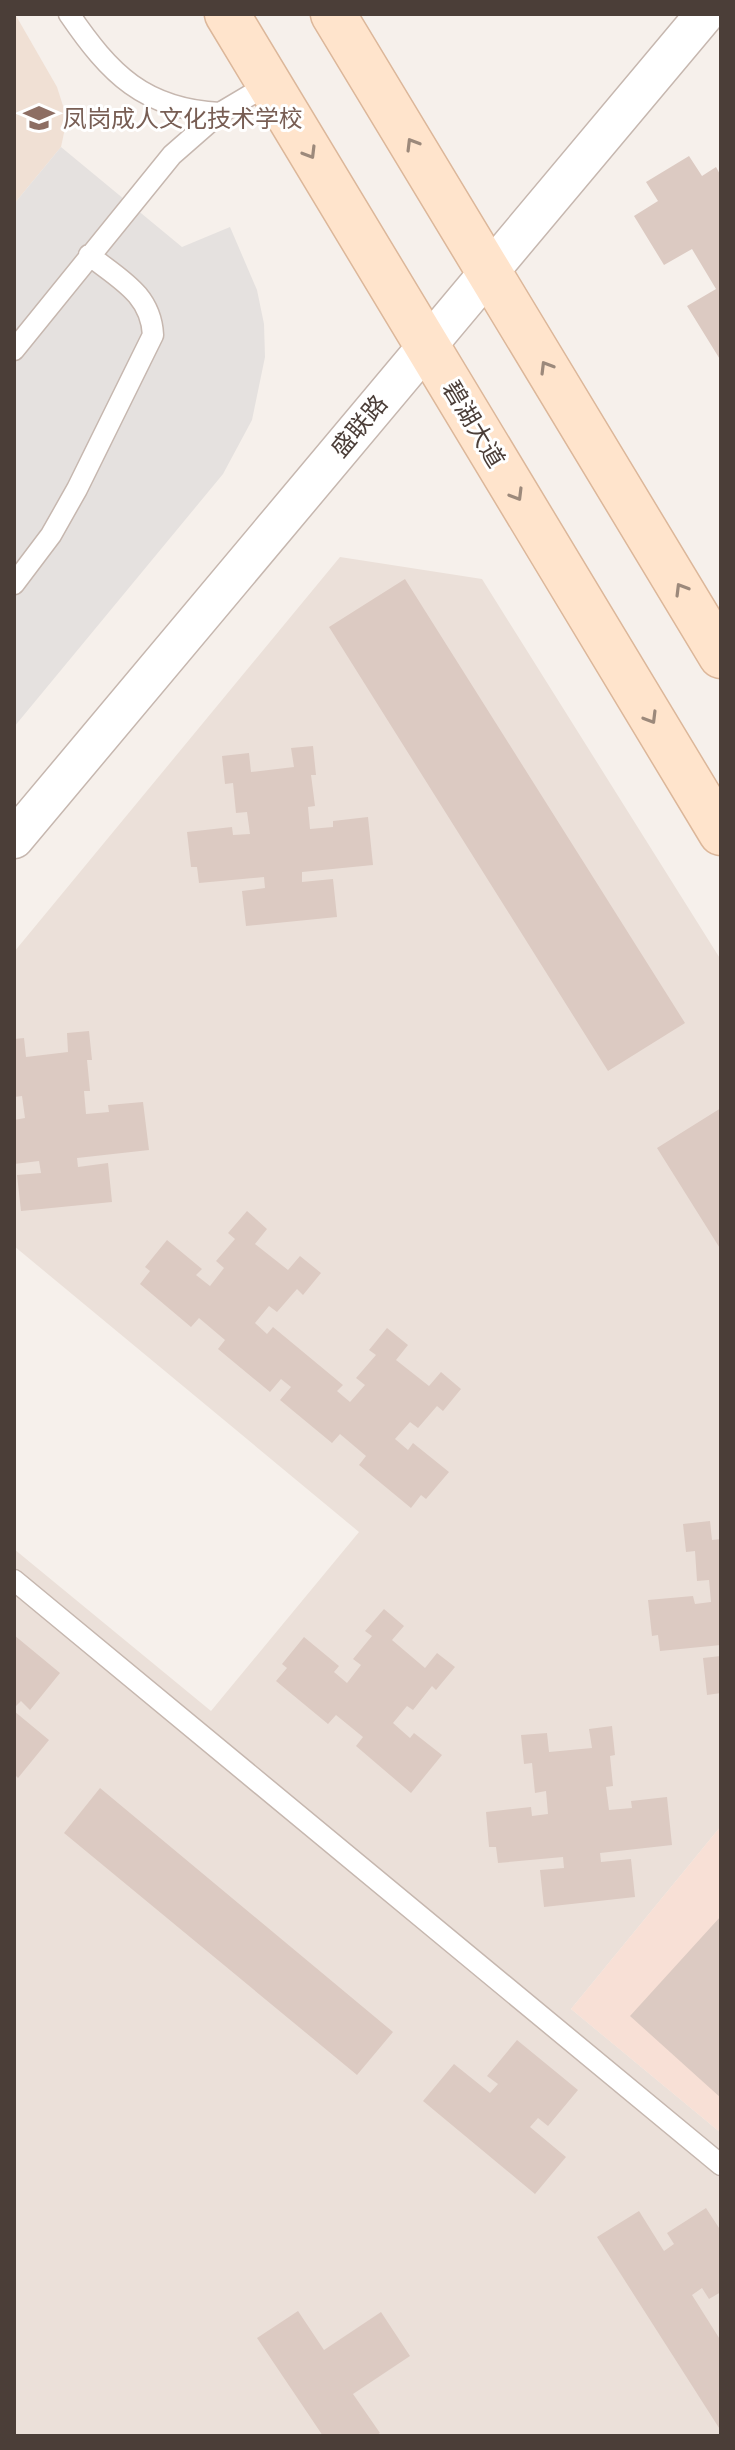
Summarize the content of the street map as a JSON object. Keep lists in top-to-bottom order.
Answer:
{
  "streets": {
    "street": ["碧湖大道", "盛联路"]
  },
  "crossings": [
    ["碧湖大道", "盛联路"]
  ],
  "places": {
    "school or university": ["凤岗成人文化技术学校"]
  }
}
